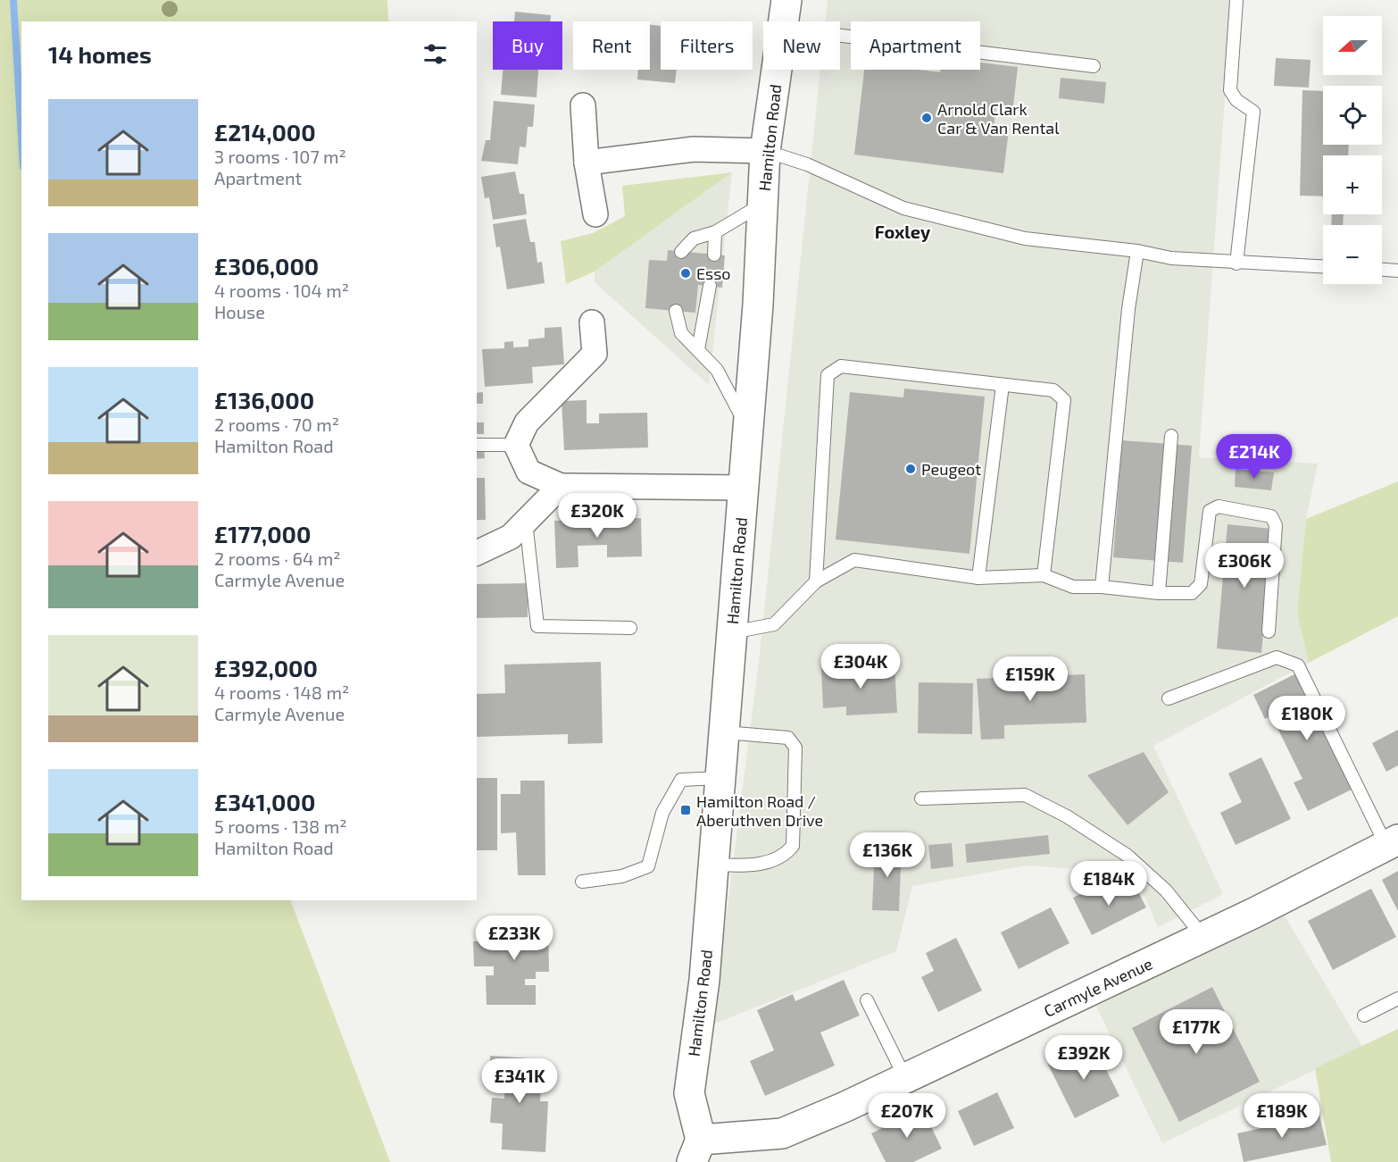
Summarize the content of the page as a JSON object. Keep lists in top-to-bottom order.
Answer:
{
  "streets": {
    "street": ["Hamilton Road", "Carmyle Avenue"]
  },
  "crossings": [
    ["Hamilton Road", "Carmyle Avenue"]
  ],
  "districts": ["Foxley"],
  "places": {
    "other": ["Arnold Clark Car & Van Rental", "Esso", "Peugeot"],
    "transit": ["Hamilton Road / Aberuthven Drive"]
  },
  "north": "left",
  "page": {
    "map_buttons": ["+", "−"],
    "chip": [
      "Buy",
      "Rent",
      "Filters",
      "New",
      "Apartment"
    ],
    "heading": "14 homes",
    "list": [
      {
        "name": "£214,000",
        "note": "3 rooms · 107 m² · Apartment"
      },
      {
        "name": "£306,000",
        "note": "4 rooms · 104 m² · House"
      },
      {
        "name": "£136,000",
        "note": "2 rooms · 70 m² · Hamilton Road"
      },
      {
        "name": "£177,000",
        "note": "2 rooms · 64 m² · Carmyle Avenue"
      },
      {
        "name": "£392,000",
        "note": "4 rooms · 148 m² · Carmyle Avenue"
      },
      {
        "name": "£341,000",
        "note": "5 rooms · 138 m² · Hamilton Road"
      }
    ],
    "price": [
      "£214K",
      "£320K",
      "£306K",
      "£304K",
      "£159K",
      "£180K",
      "£136K",
      "£184K",
      "£233K",
      "£177K",
      "£392K",
      "£341K",
      "£207K",
      "£189K"
    ]
  }
}
